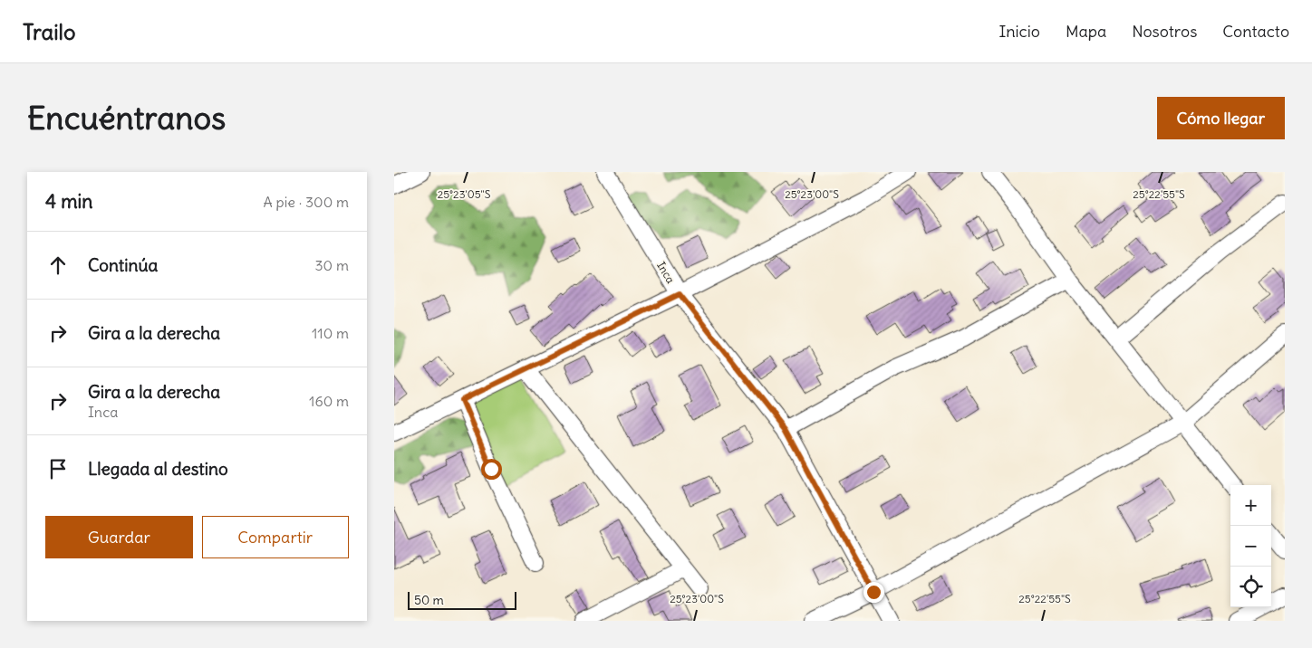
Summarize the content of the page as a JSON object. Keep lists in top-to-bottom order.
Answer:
{
  "streets": {
    "street": ["Inca"]
  },
  "scale_bar": "50 m",
  "page": {
    "header": "Trailo",
    "nav": [
      "Inicio",
      "Mapa",
      "Nosotros",
      "Contacto"
    ],
    "buttons": [
      "Cómo llegar",
      ["Guardar", "Compartir"]
    ],
    "title": "Encuéntranos",
    "heading": ["4 min", "A pie · 300 m"],
    "list": [
      ["Continúa", "30 m"],
      ["Gira a la derecha", "110 m"],
      ["Gira a la derecha", "Inca", "160 m"],
      "Llegada al destino"
    ],
    "map_buttons": ["+", "−"],
    "scale": "50 m"
  },
  "coordinates": ["25°23'05\"S", "25°23'00\"S", "25°22'55\"S"]
}
